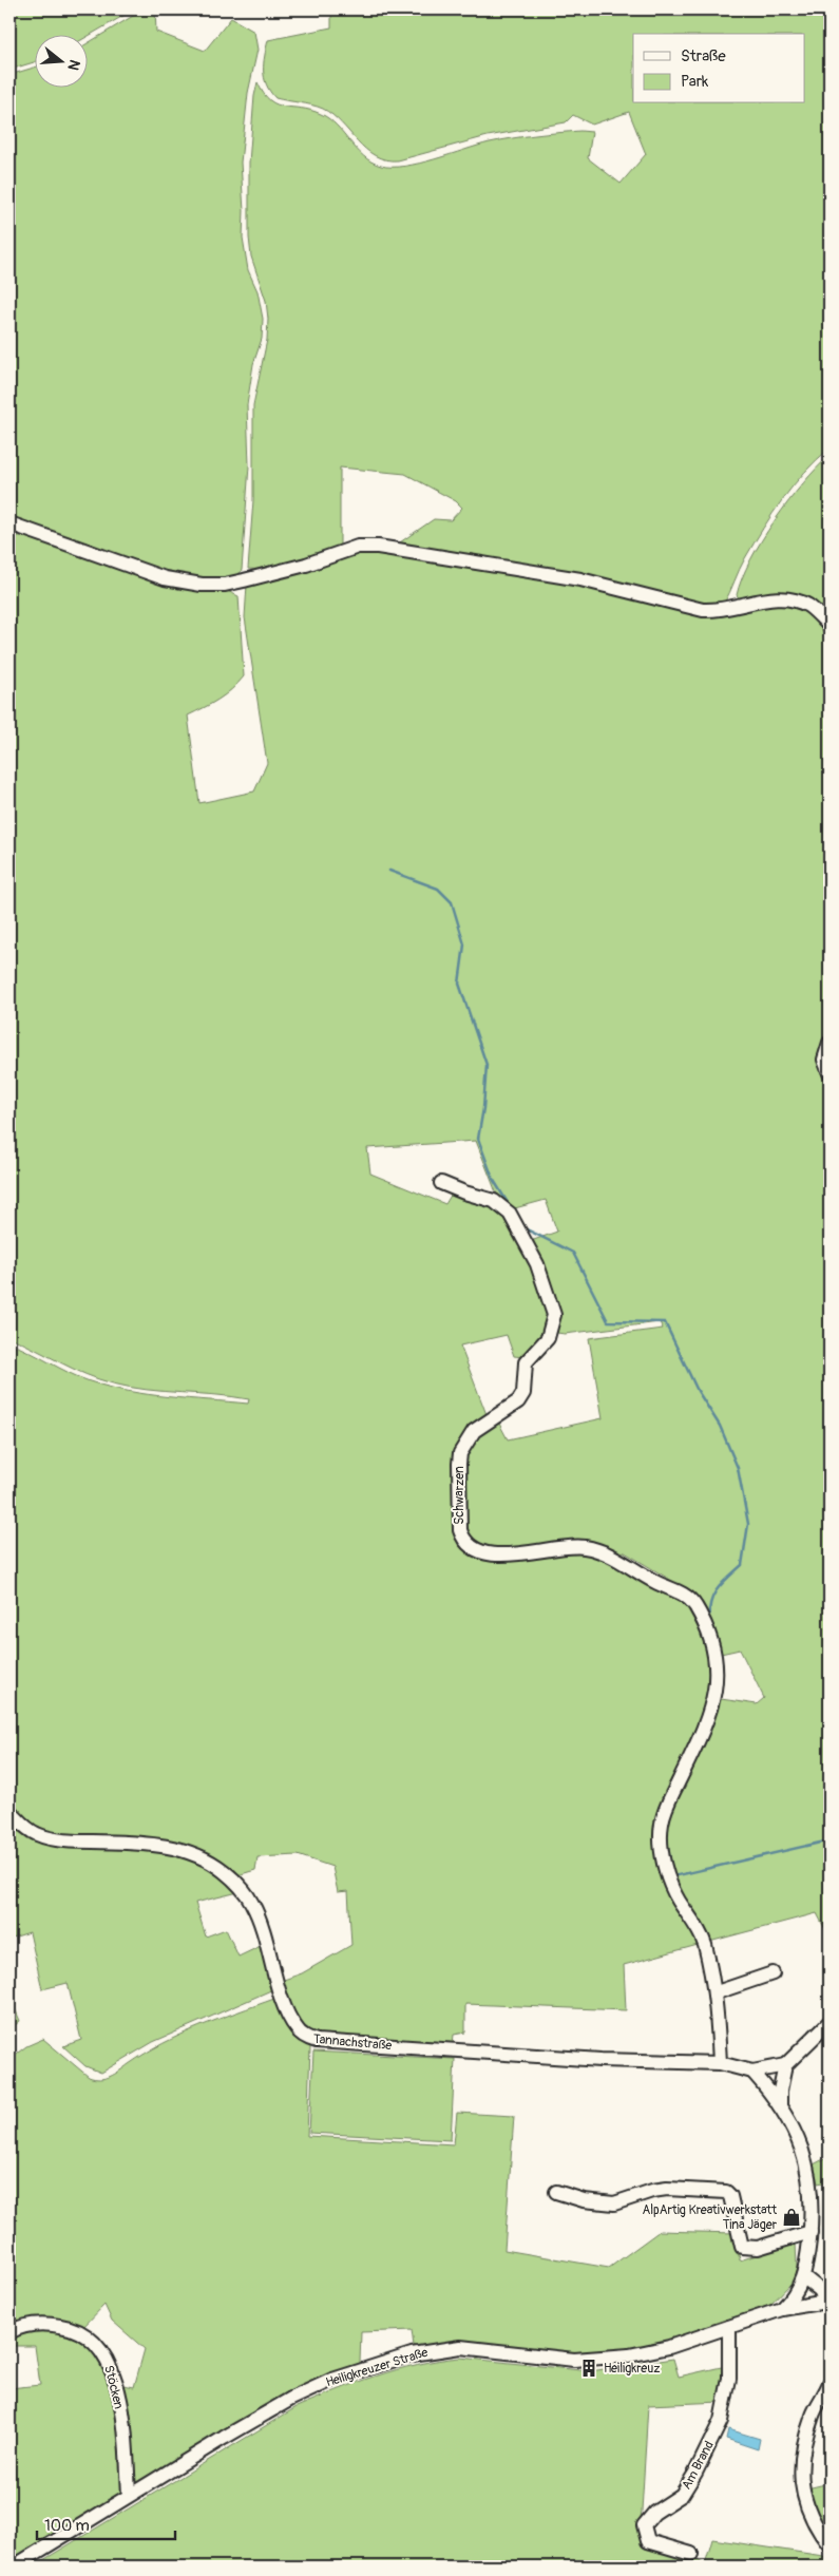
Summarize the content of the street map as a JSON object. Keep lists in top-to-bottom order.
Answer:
{
  "streets": {
    "street": [
      "Schwarzen",
      "Tannachstraße",
      "Heiligkreuzer Straße",
      "Stöcken",
      "Am Brand"
    ]
  },
  "crossings": [
    ["Heiligkreuzer Straße", "Stöcken"],
    ["Heiligkreuzer Straße", "Am Brand"]
  ],
  "places": {
    "shop": ["AlpArtig Kreativwerkstatt Tina Jäger"],
    "building": ["Heiligkreuz"]
  },
  "legend": ["Straße", "Park"],
  "scale_bar": "100 m",
  "north": "right"
}
